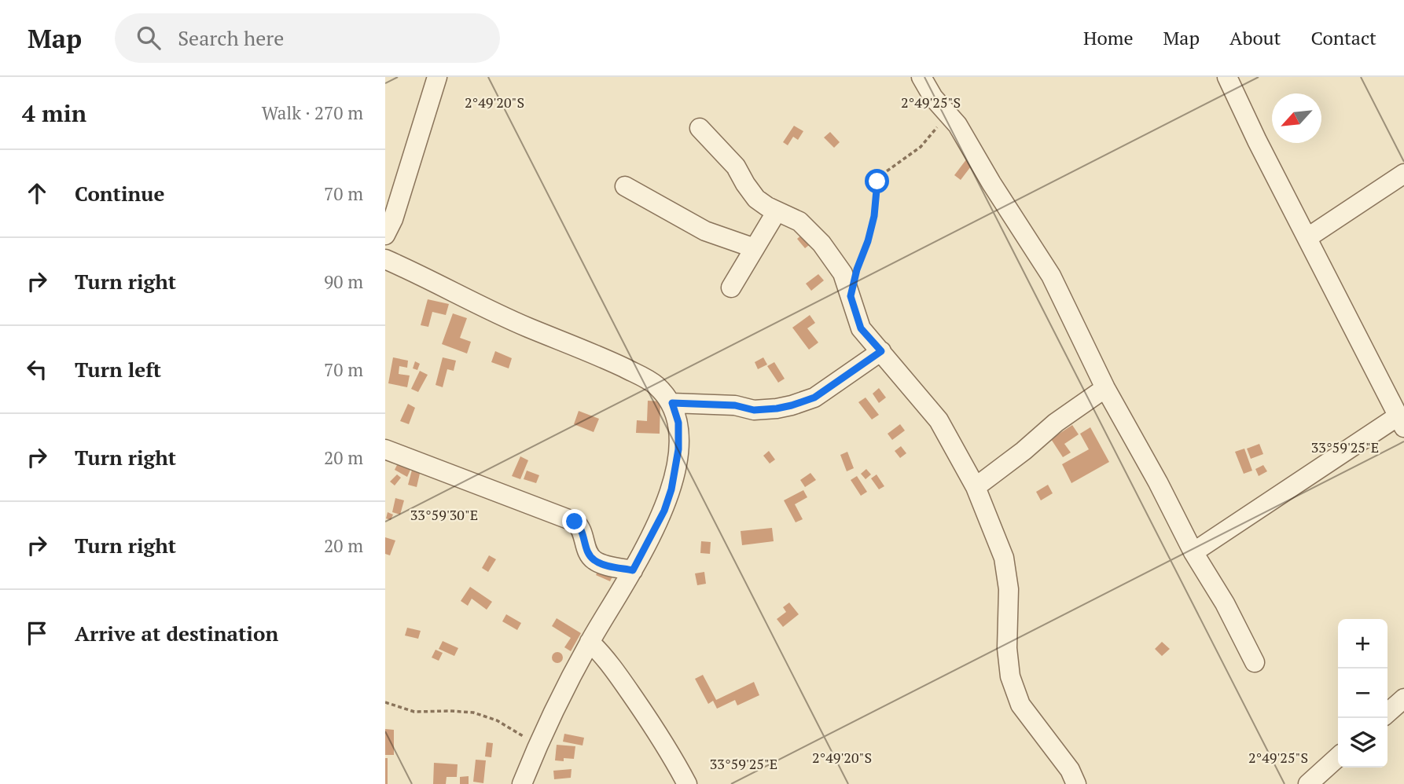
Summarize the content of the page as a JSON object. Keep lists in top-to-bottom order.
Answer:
{
  "north": "bottom left",
  "page": {
    "header": "Map",
    "search": "Search here",
    "nav": [
      "Home",
      "Map",
      "About",
      "Contact"
    ],
    "heading": ["4 min", "Walk · 270 m"],
    "list": [
      ["Continue", "70 m"],
      ["Turn right", "90 m"],
      ["Turn left", "70 m"],
      ["Turn right", "20 m"],
      ["Turn right", "20 m"],
      "Arrive at destination"
    ],
    "map_buttons": ["+", "−"]
  },
  "coordinates": [
    "2°49'20\"S",
    "2°49'25\"S",
    "33°59'25\"E",
    "33°59'30\"E"
  ]
}
